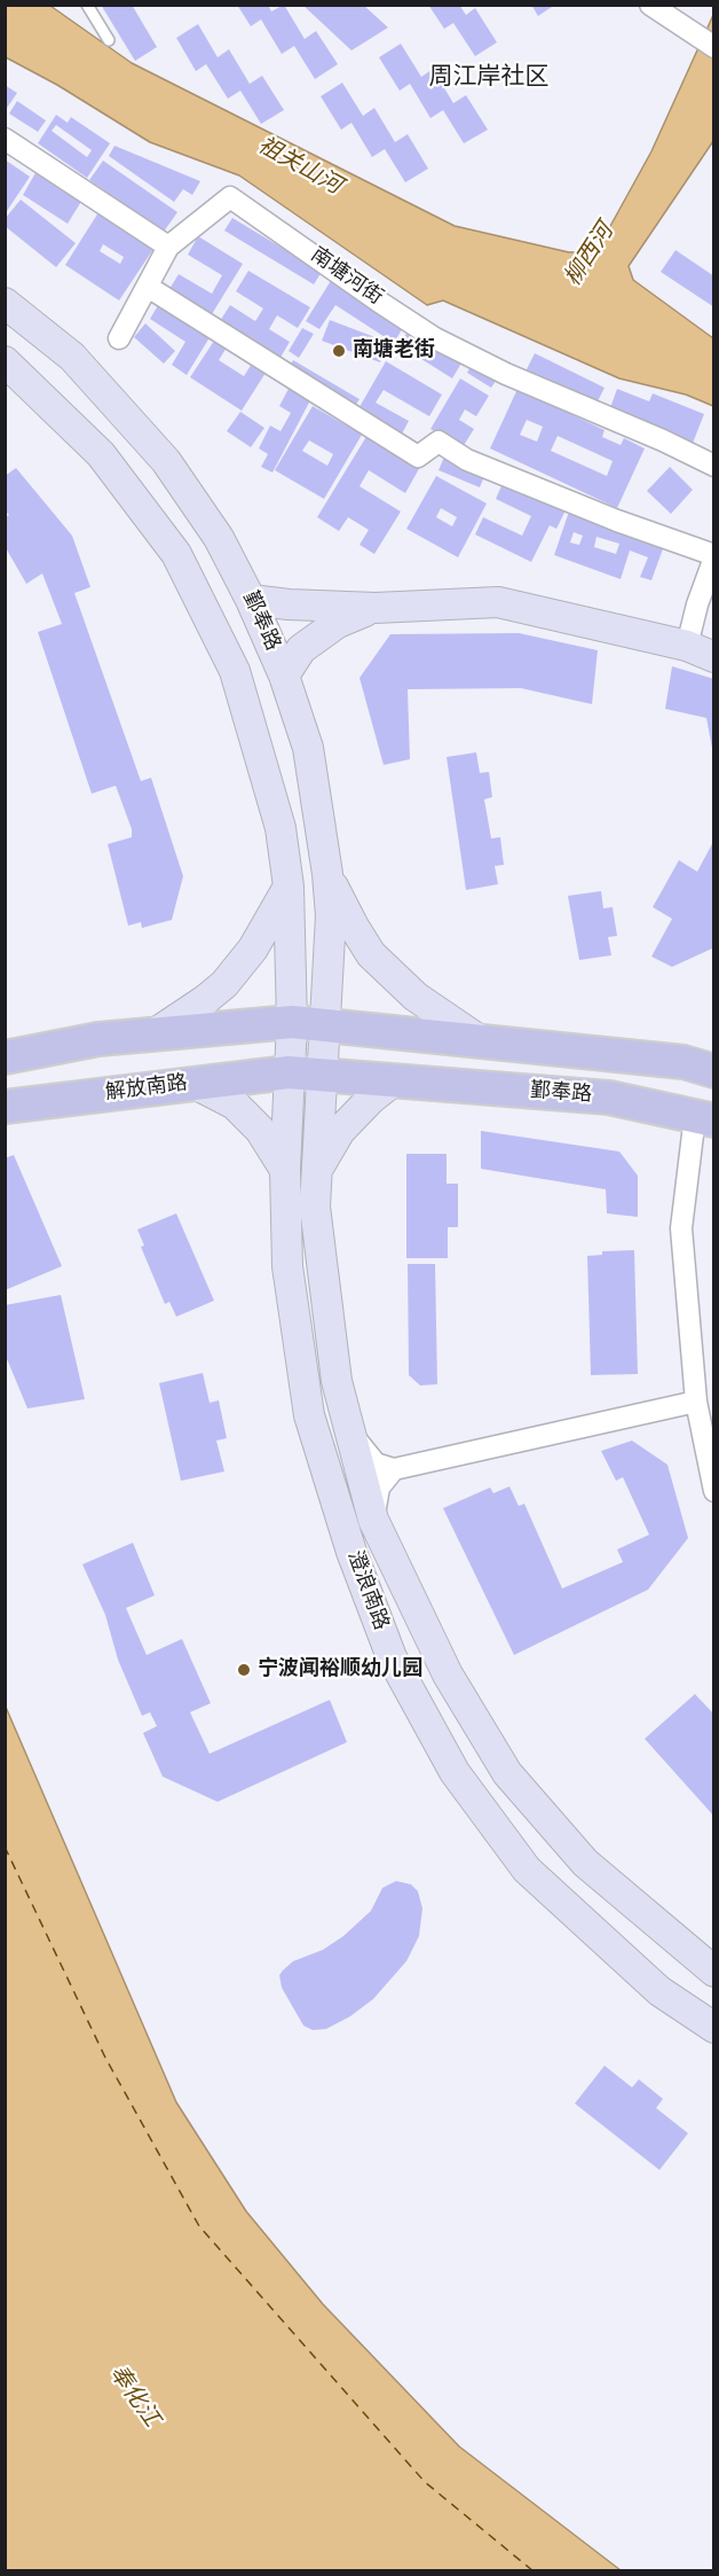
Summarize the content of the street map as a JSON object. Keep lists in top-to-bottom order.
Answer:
{
  "streets": {
    "main road": ["鄞奉路", "解放南路", "澄浪南路"],
    "street": ["南塘河街"]
  },
  "crossings": [
    ["鄞奉路", "解放南路"],
    ["鄞奉路", "澄浪南路"],
    ["解放南路", "澄浪南路"]
  ],
  "districts": ["周江岸社区"],
  "water": ["祖关山河", "柳西河", "奉化江"],
  "places": ["南塘老街", "宁波闻裕顺幼儿园"]
}
